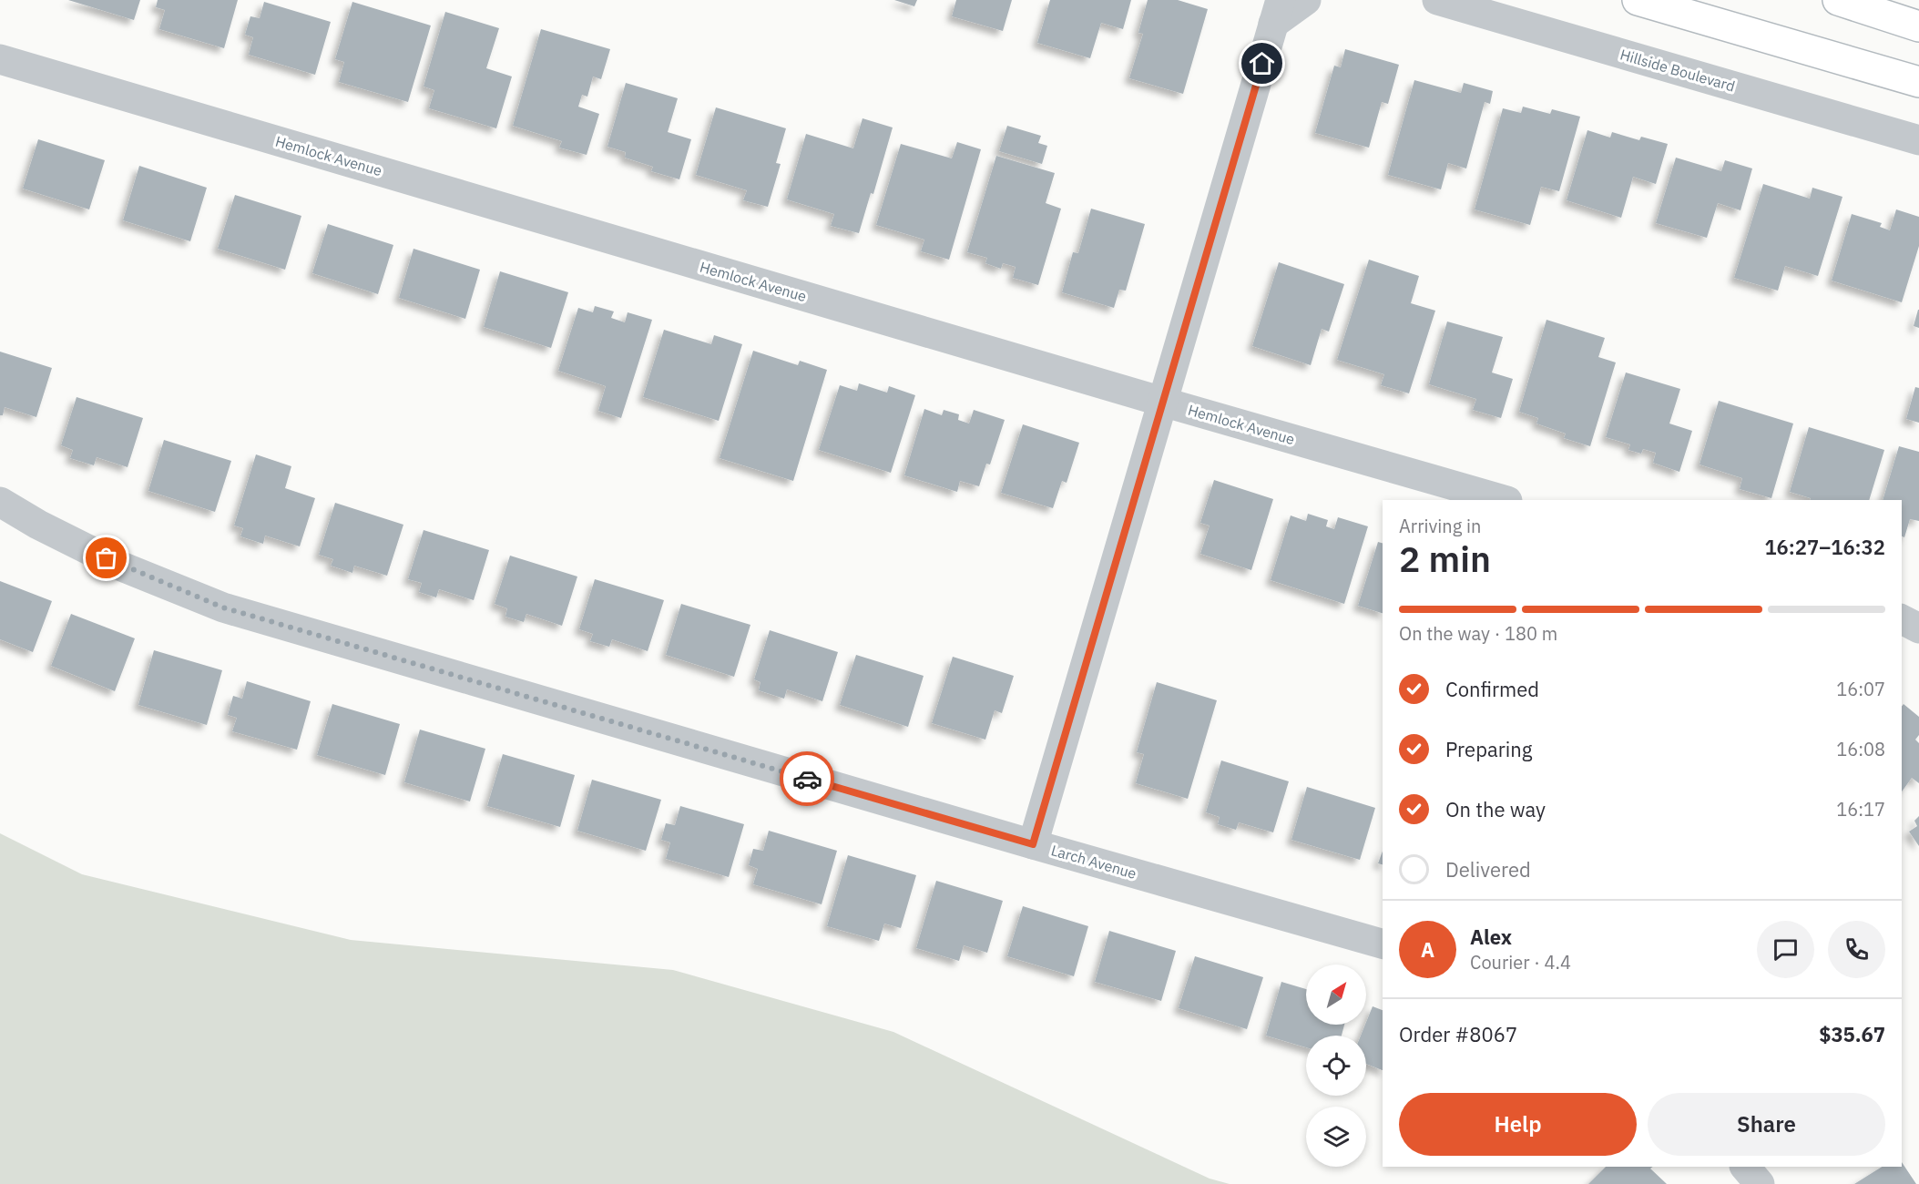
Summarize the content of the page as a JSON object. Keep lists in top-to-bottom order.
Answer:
{
  "streets": {
    "street": ["Hillside Boulevard", "Hemlock Avenue", "Larch Avenue"]
  },
  "north": "top right",
  "page": {
    "heading": ["2 min", "Arriving in", "16:27–16:32"],
    "panel": [
      "Alex",
      "Courier · 4.4",
      "Order #8067",
      "$35.67"
    ],
    "bar": "On the way · 180 m",
    "list": [
      ["Confirmed", "16:07"],
      ["Preparing", "16:08"],
      ["On the way", "16:17"],
      "Delivered"
    ],
    "round": "A",
    "buttons": ["Help", "Share"]
  }
}
